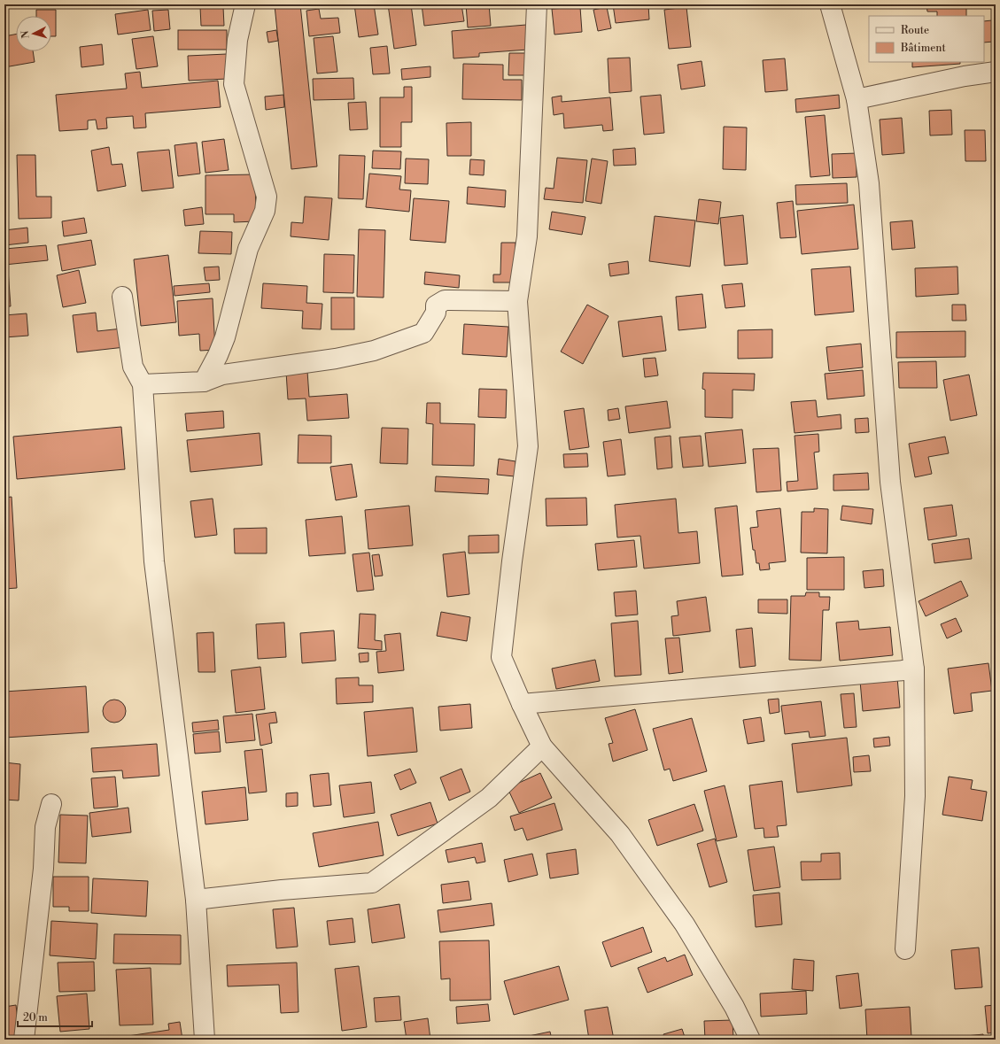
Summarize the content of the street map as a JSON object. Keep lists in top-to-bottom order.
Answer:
{
  "legend": ["Route", "Bâtiment"],
  "scale_bar": "20 m",
  "north": "left"
}
